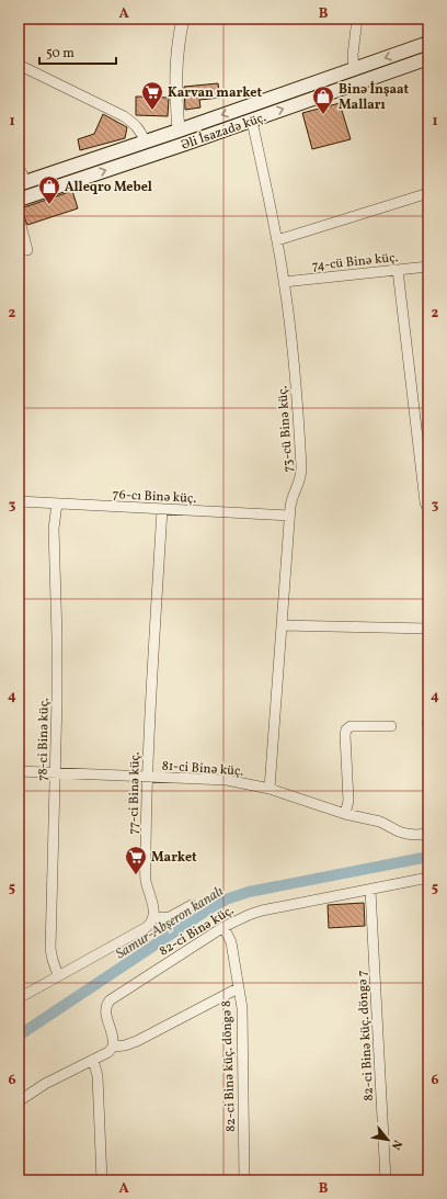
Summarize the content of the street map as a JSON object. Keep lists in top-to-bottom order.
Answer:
{
  "streets": {
    "main road": ["Əli İsazadə küç."],
    "street": [
      "74-cü Binə küç.",
      "73-cü Binə küç.",
      "76-cı Binə küç.",
      "78-ci Binə küç.",
      "81-ci Binə küç.",
      "77-ci Binə küç.",
      "82-ci Binə küç.",
      "82-ci Binə küç. döngə 7",
      "82-ci Binə küç. döngə 8"
    ]
  },
  "crossings": [
    ["Əli İsazadə küç.", "73-cü Binə küç."],
    ["74-cü Binə küç.", "73-cü Binə küç."],
    ["73-cü Binə küç.", "76-cı Binə küç."],
    ["73-cü Binə küç.", "81-ci Binə küç."],
    ["76-cı Binə küç.", "78-ci Binə küç."],
    ["76-cı Binə küç.", "77-ci Binə küç."],
    ["78-ci Binə küç.", "81-ci Binə küç."],
    ["81-ci Binə küç.", "77-ci Binə küç."],
    ["82-ci Binə küç.", "82-ci Binə küç. döngə 7"],
    ["82-ci Binə küç.", "82-ci Binə küç. döngə 8"]
  ],
  "water": ["Samur-Abşeron kanalı"],
  "places": {
    "supermarket": ["Karvan market", "Market"],
    "shop": ["Binə İnşaat Malları", "Alleqro Mebel"]
  },
  "scale_bar": "50 m",
  "north": "bottom right",
  "grid": {
    "columns": ["A", "B"],
    "rows": [
      "1",
      "2",
      "3",
      "4",
      "5",
      "6"
    ]
  }
}
